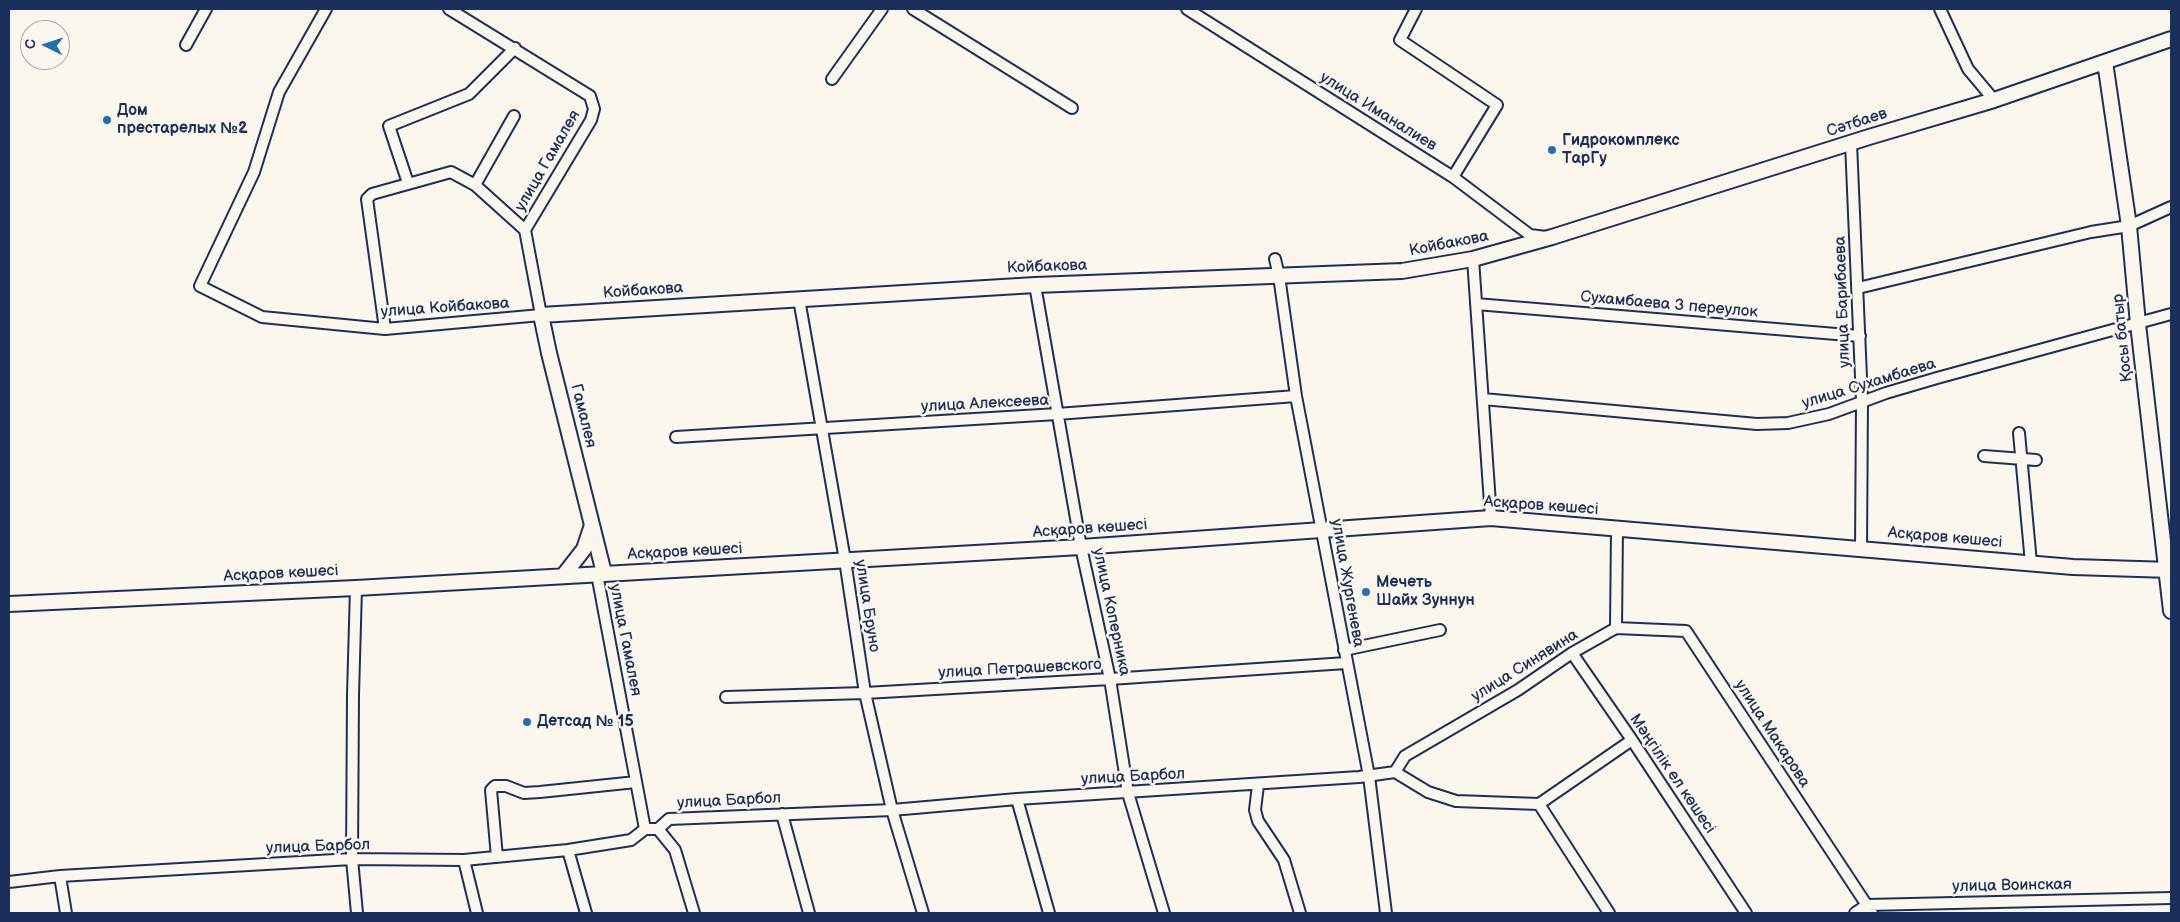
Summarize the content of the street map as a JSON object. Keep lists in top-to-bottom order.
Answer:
{
  "streets": {
    "street": [
      "улица Иманалиев",
      "Сәтбаев",
      "улица Гамалея",
      "Койбакова",
      "улица Барибаева",
      "Сухамбаева 3 переулок",
      "улица Койбакова",
      "Қосы батыр",
      "улица Сухамбаева",
      "улица Алексеева",
      "Гамалея",
      "Асқаров көшесі",
      "улица Жургенева",
      "улица Бруно",
      "улица Коперника",
      "улица Синявина",
      "улица Петрашевского",
      "улица Макарова",
      "Мәңгілік ел көшесі",
      "улица Барбол",
      "улица Воинская"
    ]
  },
  "crossings": [
    ["улица Иманалиев", "Сәтбаев"],
    ["улица Иманалиев", "Койбакова"],
    ["Сәтбаев", "Койбакова"],
    ["Сәтбаев", "улица Барибаева"],
    ["Сәтбаев", "Қосы батыр"],
    ["улица Гамалея", "Койбакова"],
    ["улица Гамалея", "улица Койбакова"],
    ["улица Гамалея", "Гамалея"],
    ["улица Гамалея", "Асқаров көшесі"],
    ["улица Гамалея", "улица Барбол"],
    ["Койбакова", "улица Койбакова"],
    ["Койбакова", "Гамалея"],
    ["Койбакова", "улица Жургенева"],
    ["Койбакова", "улица Бруно"],
    ["Койбакова", "улица Коперника"],
    ["улица Барибаева", "Сухамбаева 3 переулок"],
    ["улица Барибаева", "улица Сухамбаева"],
    ["улица Барибаева", "Асқаров көшесі"],
    ["улица Койбакова", "Гамалея"],
    ["Қосы батыр", "улица Сухамбаева"],
    ["Қосы батыр", "Асқаров көшесі"],
    ["улица Алексеева", "улица Жургенева"],
    ["улица Алексеева", "улица Бруно"],
    ["улица Алексеева", "улица Коперника"],
    ["Гамалея", "Асқаров көшесі"],
    ["Асқаров көшесі", "улица Жургенева"],
    ["Асқаров көшесі", "улица Бруно"],
    ["Асқаров көшесі", "улица Коперника"],
    ["улица Жургенева", "улица Петрашевского"],
    ["улица Жургенева", "улица Барбол"],
    ["улица Бруно", "улица Петрашевского"],
    ["улица Бруно", "улица Барбол"],
    ["улица Коперника", "улица Петрашевского"],
    ["улица Коперника", "улица Барбол"],
    ["улица Синявина", "улица Макарова"],
    ["улица Синявина", "Мәңгілік ел көшесі"],
    ["улица Макарова", "улица Воинская"]
  ],
  "places": [
    "Дом престарелых №2",
    "Гидрокомплекс ТарГу",
    "Мечеть Шайх Зуннун",
    "Детсад № 15"
  ],
  "north": "left"
}
